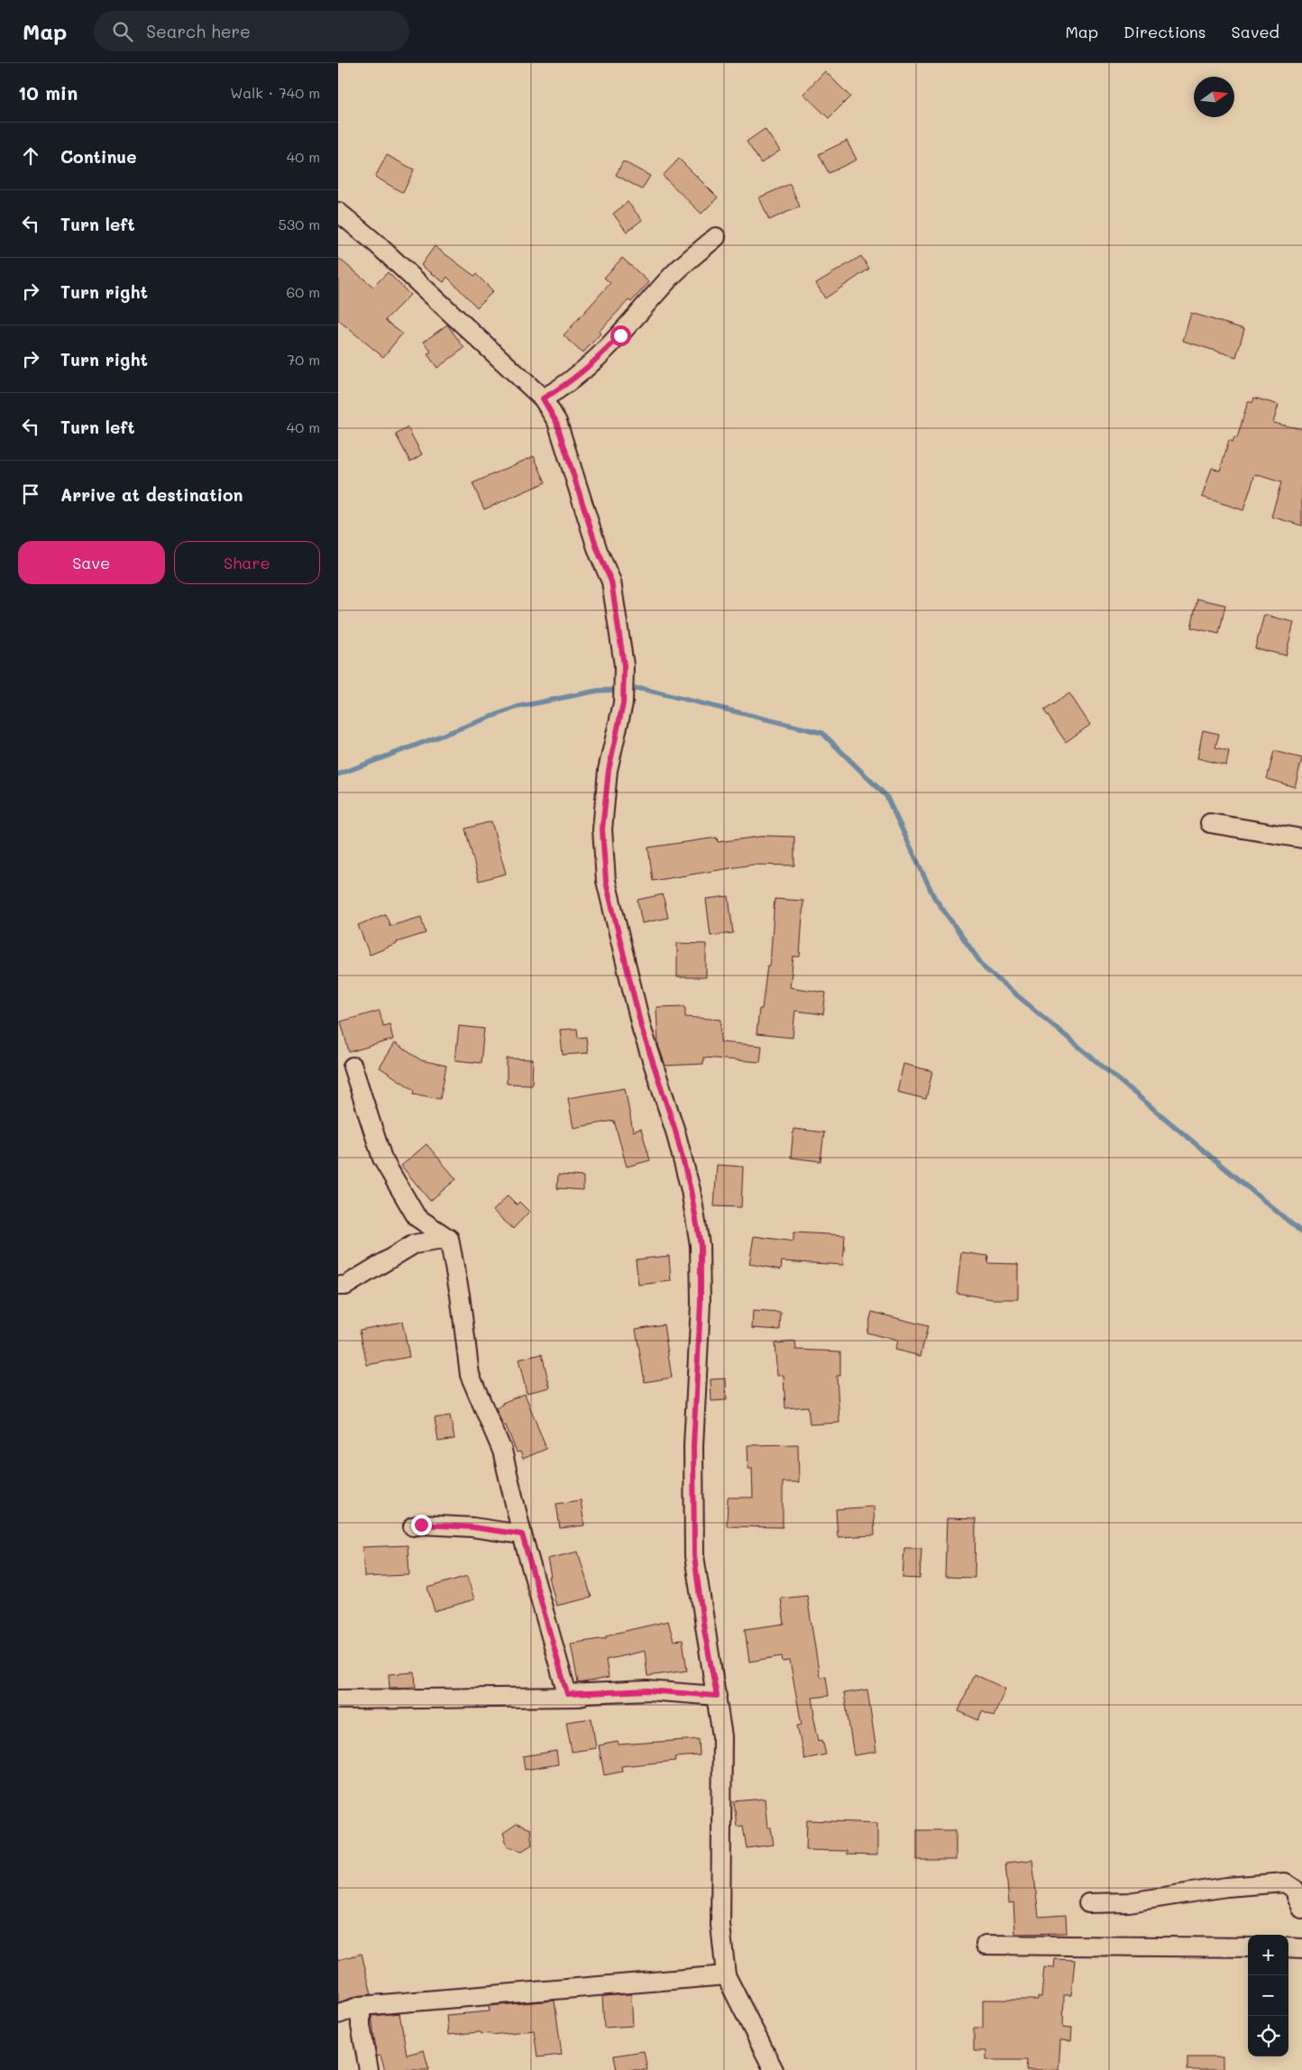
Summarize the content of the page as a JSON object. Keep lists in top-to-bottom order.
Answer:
{
  "north": "right",
  "page": {
    "header": "Map",
    "search": "Search here",
    "nav": ["Map", "Directions", "Saved"],
    "heading": ["10 min", "Walk · 740 m"],
    "list": [
      ["Continue", "40 m"],
      ["Turn left", "530 m"],
      ["Turn right", "60 m"],
      ["Turn right", "70 m"],
      ["Turn left", "40 m"],
      "Arrive at destination"
    ],
    "buttons": ["Save", "Share"],
    "map_buttons": ["+", "−"]
  }
}
